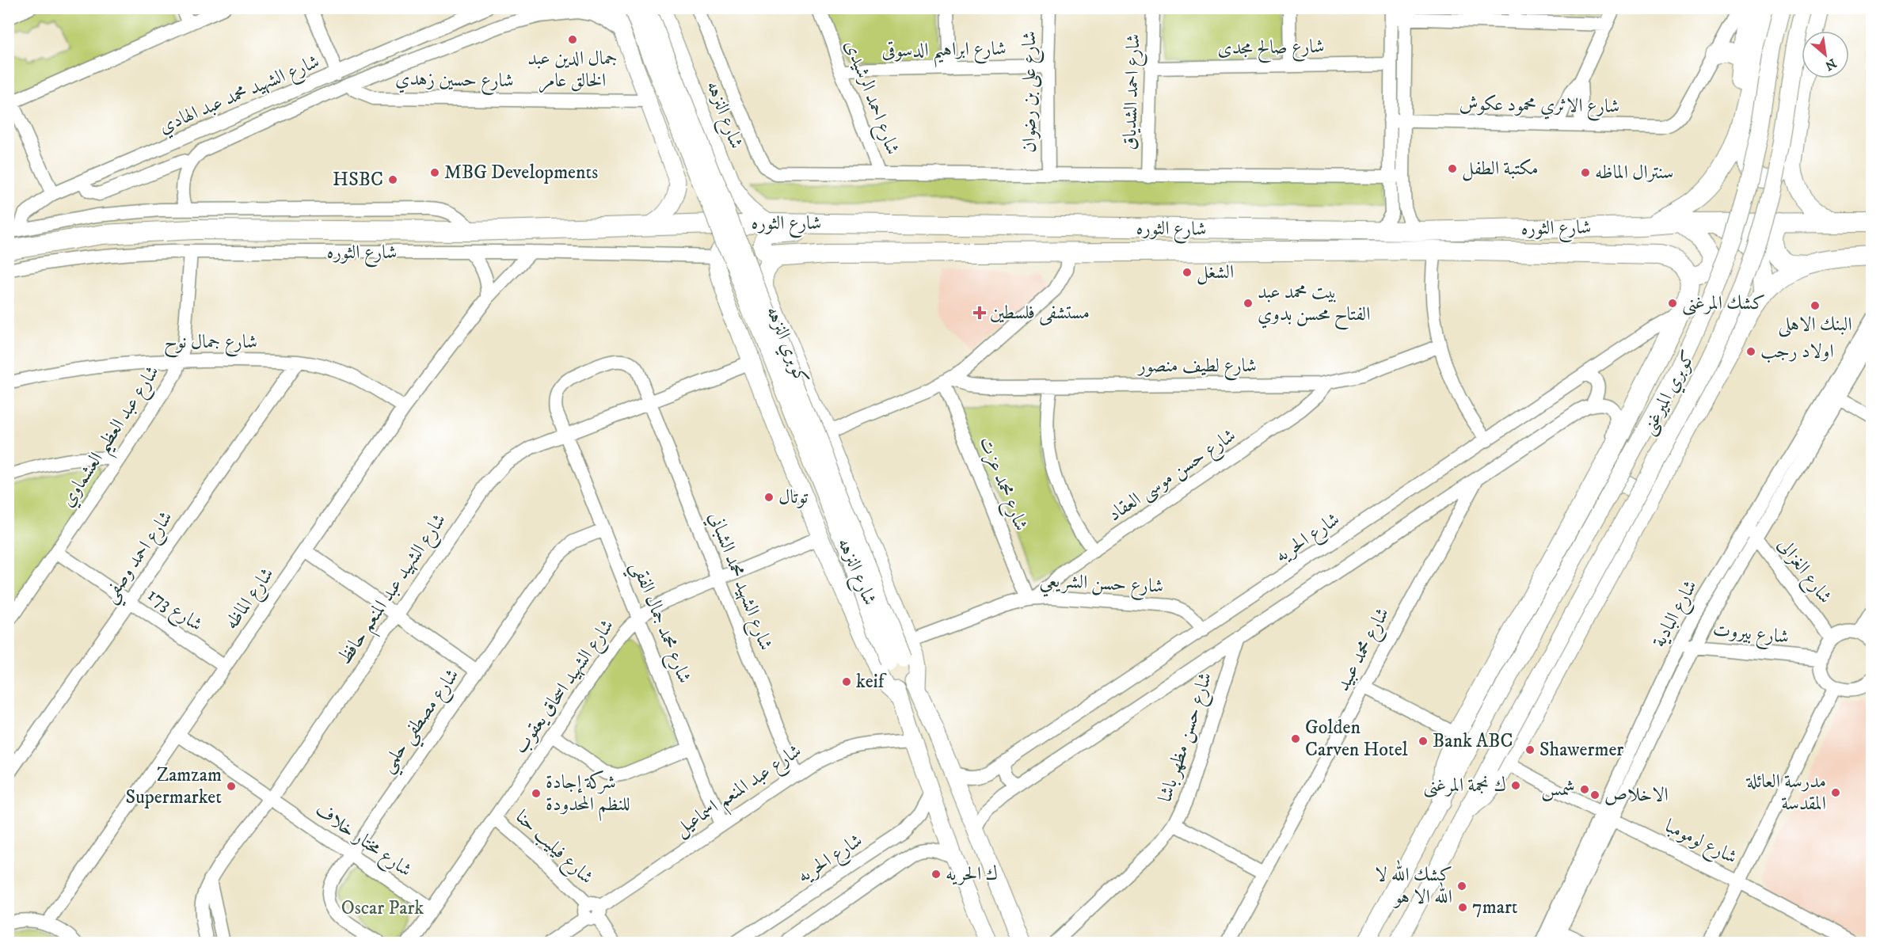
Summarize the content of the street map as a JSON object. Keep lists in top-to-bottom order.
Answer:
{
  "streets": {
    "highway": ["شارع الثوره"],
    "main road": ["شارع النزهه", "كوبري النزهه", "كوبري الميرغنى"],
    "street": [
      "شارع صالح مجدى",
      "شارع ابراهيم الدسوقى",
      "شارع حسين زهدي",
      "شارع على بن رضوان",
      "شارع احمد الشدياق",
      "شارع الشهيد محمد عبد الهادي",
      "شارع احمد الرشيدى",
      "شارع الاثري محمود عكوش",
      "شارع جمال نوح",
      "شارع لطيف منصور",
      "شارع عبد العظيم العشماوي",
      "شارع حسن موسى العقاد",
      "شارع محمد عزت",
      "شارع الحريه",
      "شارع احمد وصفي",
      "شارع الغزالى",
      "شارع الشهيد محمد الشباني",
      "شارع حسن الشريعي",
      "شارع الشهيد عبد المنعم حافظ",
      "شارع الماظه",
      "شارع 173",
      "شارع البادية",
      "شارع محمد جمال الفقي",
      "شارع بيروت",
      "شارع محمد عبيد",
      "شارع الشهيد اسحاق يعقوب",
      "شارع مصطفي حلمي",
      "شارع حسن مظهر باشا",
      "شارع عبد المنعم اسماعيل",
      "شارع مختار خلاف",
      "شارع لومومبا",
      "شارع فيليب حنا"
    ]
  },
  "crossings": [
    ["شارع صالح مجدى", "شارع احمد الشدياق"],
    ["شارع ابراهيم الدسوقى", "شارع على بن رضوان"],
    ["شارع ابراهيم الدسوقى", "شارع احمد الرشيدى"],
    ["شارع حسين زهدي", "شارع الشهيد محمد عبد الهادي"],
    ["شارع النزهه", "شارع الثوره"],
    ["شارع النزهه", "كوبري النزهه"],
    ["شارع النزهه", "شارع الحريه"],
    ["شارع النزهه", "شارع حسن الشريعي"],
    ["شارع النزهه", "شارع الشهيد عبد المنعم حافظ"],
    ["شارع النزهه", "شارع الشهيد اسحاق يعقوب"],
    ["شارع النزهه", "شارع عبد المنعم اسماعيل"],
    ["شارع الثوره", "شارع عبد العظيم العشماوي"],
    ["شارع الثوره", "شارع الماظه"],
    ["شارع جمال نوح", "شارع عبد العظيم العشماوي"],
    ["شارع جمال نوح", "شارع احمد وصفي"],
    ["شارع جمال نوح", "شارع الماظه"],
    ["شارع لطيف منصور", "شارع حسن موسى العقاد"],
    ["شارع لطيف منصور", "شارع محمد عزت"],
    ["كوبري الميرغنى", "شارع لومومبا"],
    ["شارع عبد العظيم العشماوي", "شارع 173"],
    ["شارع حسن موسى العقاد", "شارع محمد عزت"],
    ["شارع حسن موسى العقاد", "شارع حسن الشريعي"],
    ["شارع محمد عزت", "شارع حسن الشريعي"],
    ["شارع الحريه", "شارع حسن الشريعي"],
    ["شارع احمد وصفي", "شارع 173"],
    ["شارع الغزالى", "شارع البادية"],
    ["شارع الشهيد محمد الشباني", "شارع الشهيد عبد المنعم حافظ"],
    ["شارع الشهيد محمد الشباني", "شارع الشهيد اسحاق يعقوب"],
    ["شارع الشهيد محمد الشباني", "شارع عبد المنعم اسماعيل"],
    ["شارع الشهيد عبد المنعم حافظ", "شارع محمد جمال الفقي"],
    ["شارع الشهيد عبد المنعم حافظ", "شارع مختار خلاف"],
    ["شارع الماظه", "شارع 173"],
    ["شارع الماظه", "شارع مختار خلاف"],
    ["شارع البادية", "شارع بيروت"],
    ["شارع البادية", "شارع لومومبا"],
    ["شارع محمد جمال الفقي", "شارع الشهيد اسحاق يعقوب"],
    ["شارع محمد جمال الفقي", "شارع مصطفي حلمي"],
    ["شارع محمد جمال الفقي", "شارع عبد المنعم اسماعيل"],
    ["شارع الشهيد اسحاق يعقوب", "شارع مختار خلاف"],
    ["شارع الشهيد اسحاق يعقوب", "شارع فيليب حنا"],
    ["شارع مصطفي حلمي", "شارع مختار خلاف"],
    ["شارع عبد المنعم اسماعيل", "شارع فيليب حنا"]
  ],
  "parks": ["Oscar Park"],
  "places": {
    "other": [
      "جمال الدين عبد الخالق عامر",
      "مكتبة الطفل",
      "MBG Developments",
      "سنترال الماظه",
      "HSBC",
      "الشغل",
      "بيت محمد عبد الفتاح محسن بدوي",
      "كشك المرغنى",
      "البنك الاهلى",
      "اولاد رجب",
      "توتال",
      "keif",
      "Golden Carven Hotel",
      "Bank ABC",
      "Shawermer",
      "ك نجمة المرغنى",
      "Zamzam Supermarket",
      "شمس",
      "مدرسة العائلة المقدسة",
      "شركة إجادة للنظم المحدودة",
      "الاخلاص",
      "ك الحريه",
      "كشك الله لا الله الا هو",
      "7mart"
    ],
    "health": ["مستشفى فلسطين"]
  },
  "north": "bottom right"
}
